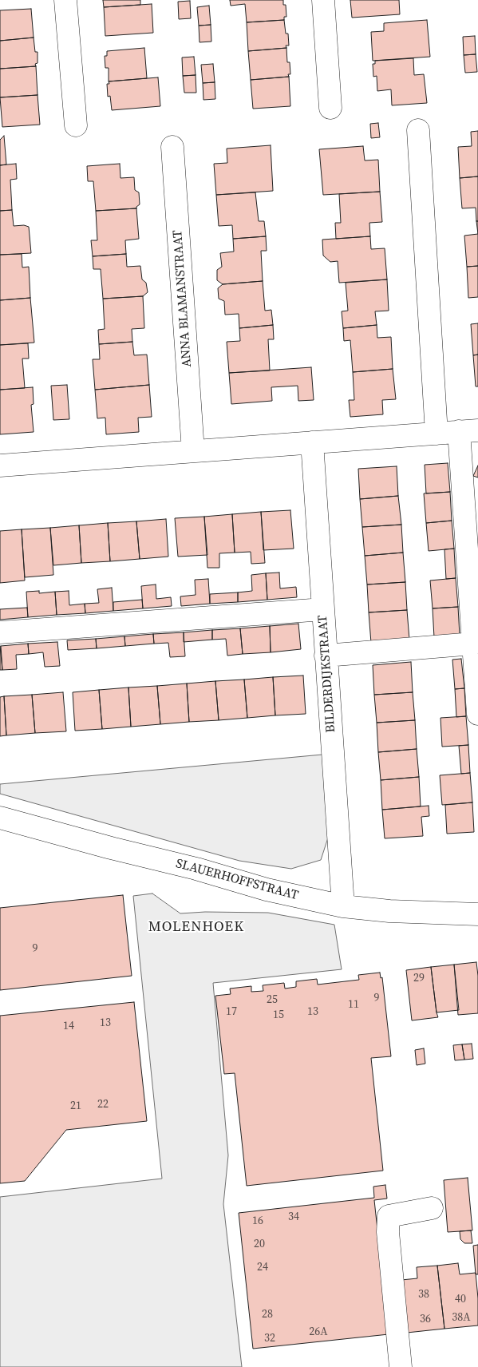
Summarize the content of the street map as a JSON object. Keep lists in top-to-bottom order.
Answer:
{
  "streets": {
    "street": ["ANNA BLAMANSTRAAT", "BILDERDIJKSTRAAT", "SLAUERHOFFSTRAAT"]
  },
  "crossings": [
    ["BILDERDIJKSTRAAT", "SLAUERHOFFSTRAAT"]
  ],
  "districts": ["MOLENHOEK"],
  "house_numbers": [
    "9",
    "29",
    "9",
    "25",
    "11",
    "17",
    "13",
    "15",
    "13",
    "14",
    "22",
    "21",
    "34",
    "16",
    "20",
    "24",
    "38",
    "40",
    "28",
    "38A",
    "36",
    "26A",
    "32"
  ]
}
